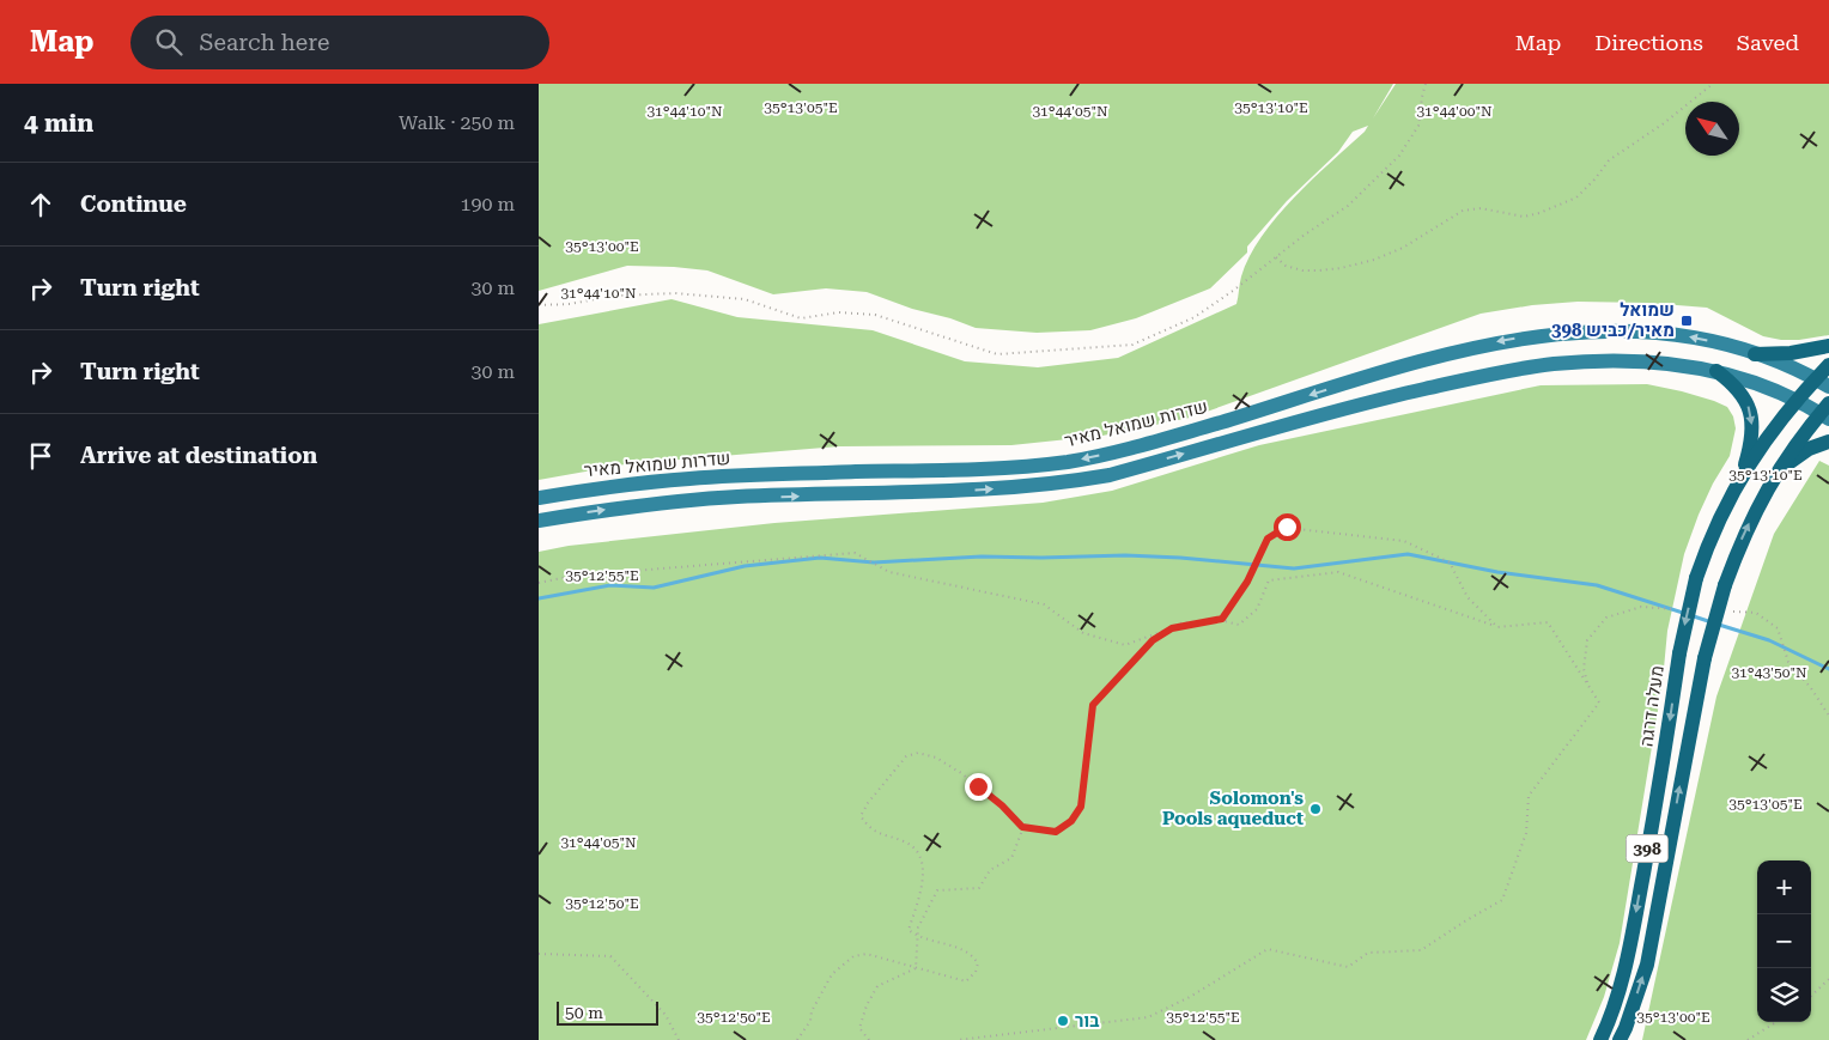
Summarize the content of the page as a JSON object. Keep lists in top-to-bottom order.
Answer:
{
  "streets": {
    "main road": ["שדרות שמואל מאיר", "מעלה דרגה", "398"]
  },
  "crossings": [
    ["שדרות שמואל מאיר", "398"],
    ["מעלה דרגה", "398"]
  ],
  "places": {
    "transit": ["שמואל מאיר/כביש 398"],
    "other": ["Solomon's Pools aqueduct", "בור"]
  },
  "scale_bar": "50 m",
  "north": "top left",
  "page": {
    "header": "Map",
    "search": "Search here",
    "nav": ["Map", "Directions", "Saved"],
    "heading": ["4 min", "Walk · 250 m"],
    "list": [
      ["Continue", "190 m"],
      ["Turn right", "30 m"],
      ["Turn right", "30 m"],
      "Arrive at destination"
    ],
    "map_buttons": ["+", "−"],
    "scale": "50 m"
  },
  "coordinates": [
    "35°13'05\"E",
    "35°13'10\"E",
    "31°44'10\"N",
    "31°44'05\"N",
    "31°44'00\"N",
    "35°13'00\"E",
    "35°12'55\"E",
    "31°43'50\"N",
    "35°12'50\"E"
  ]
}
